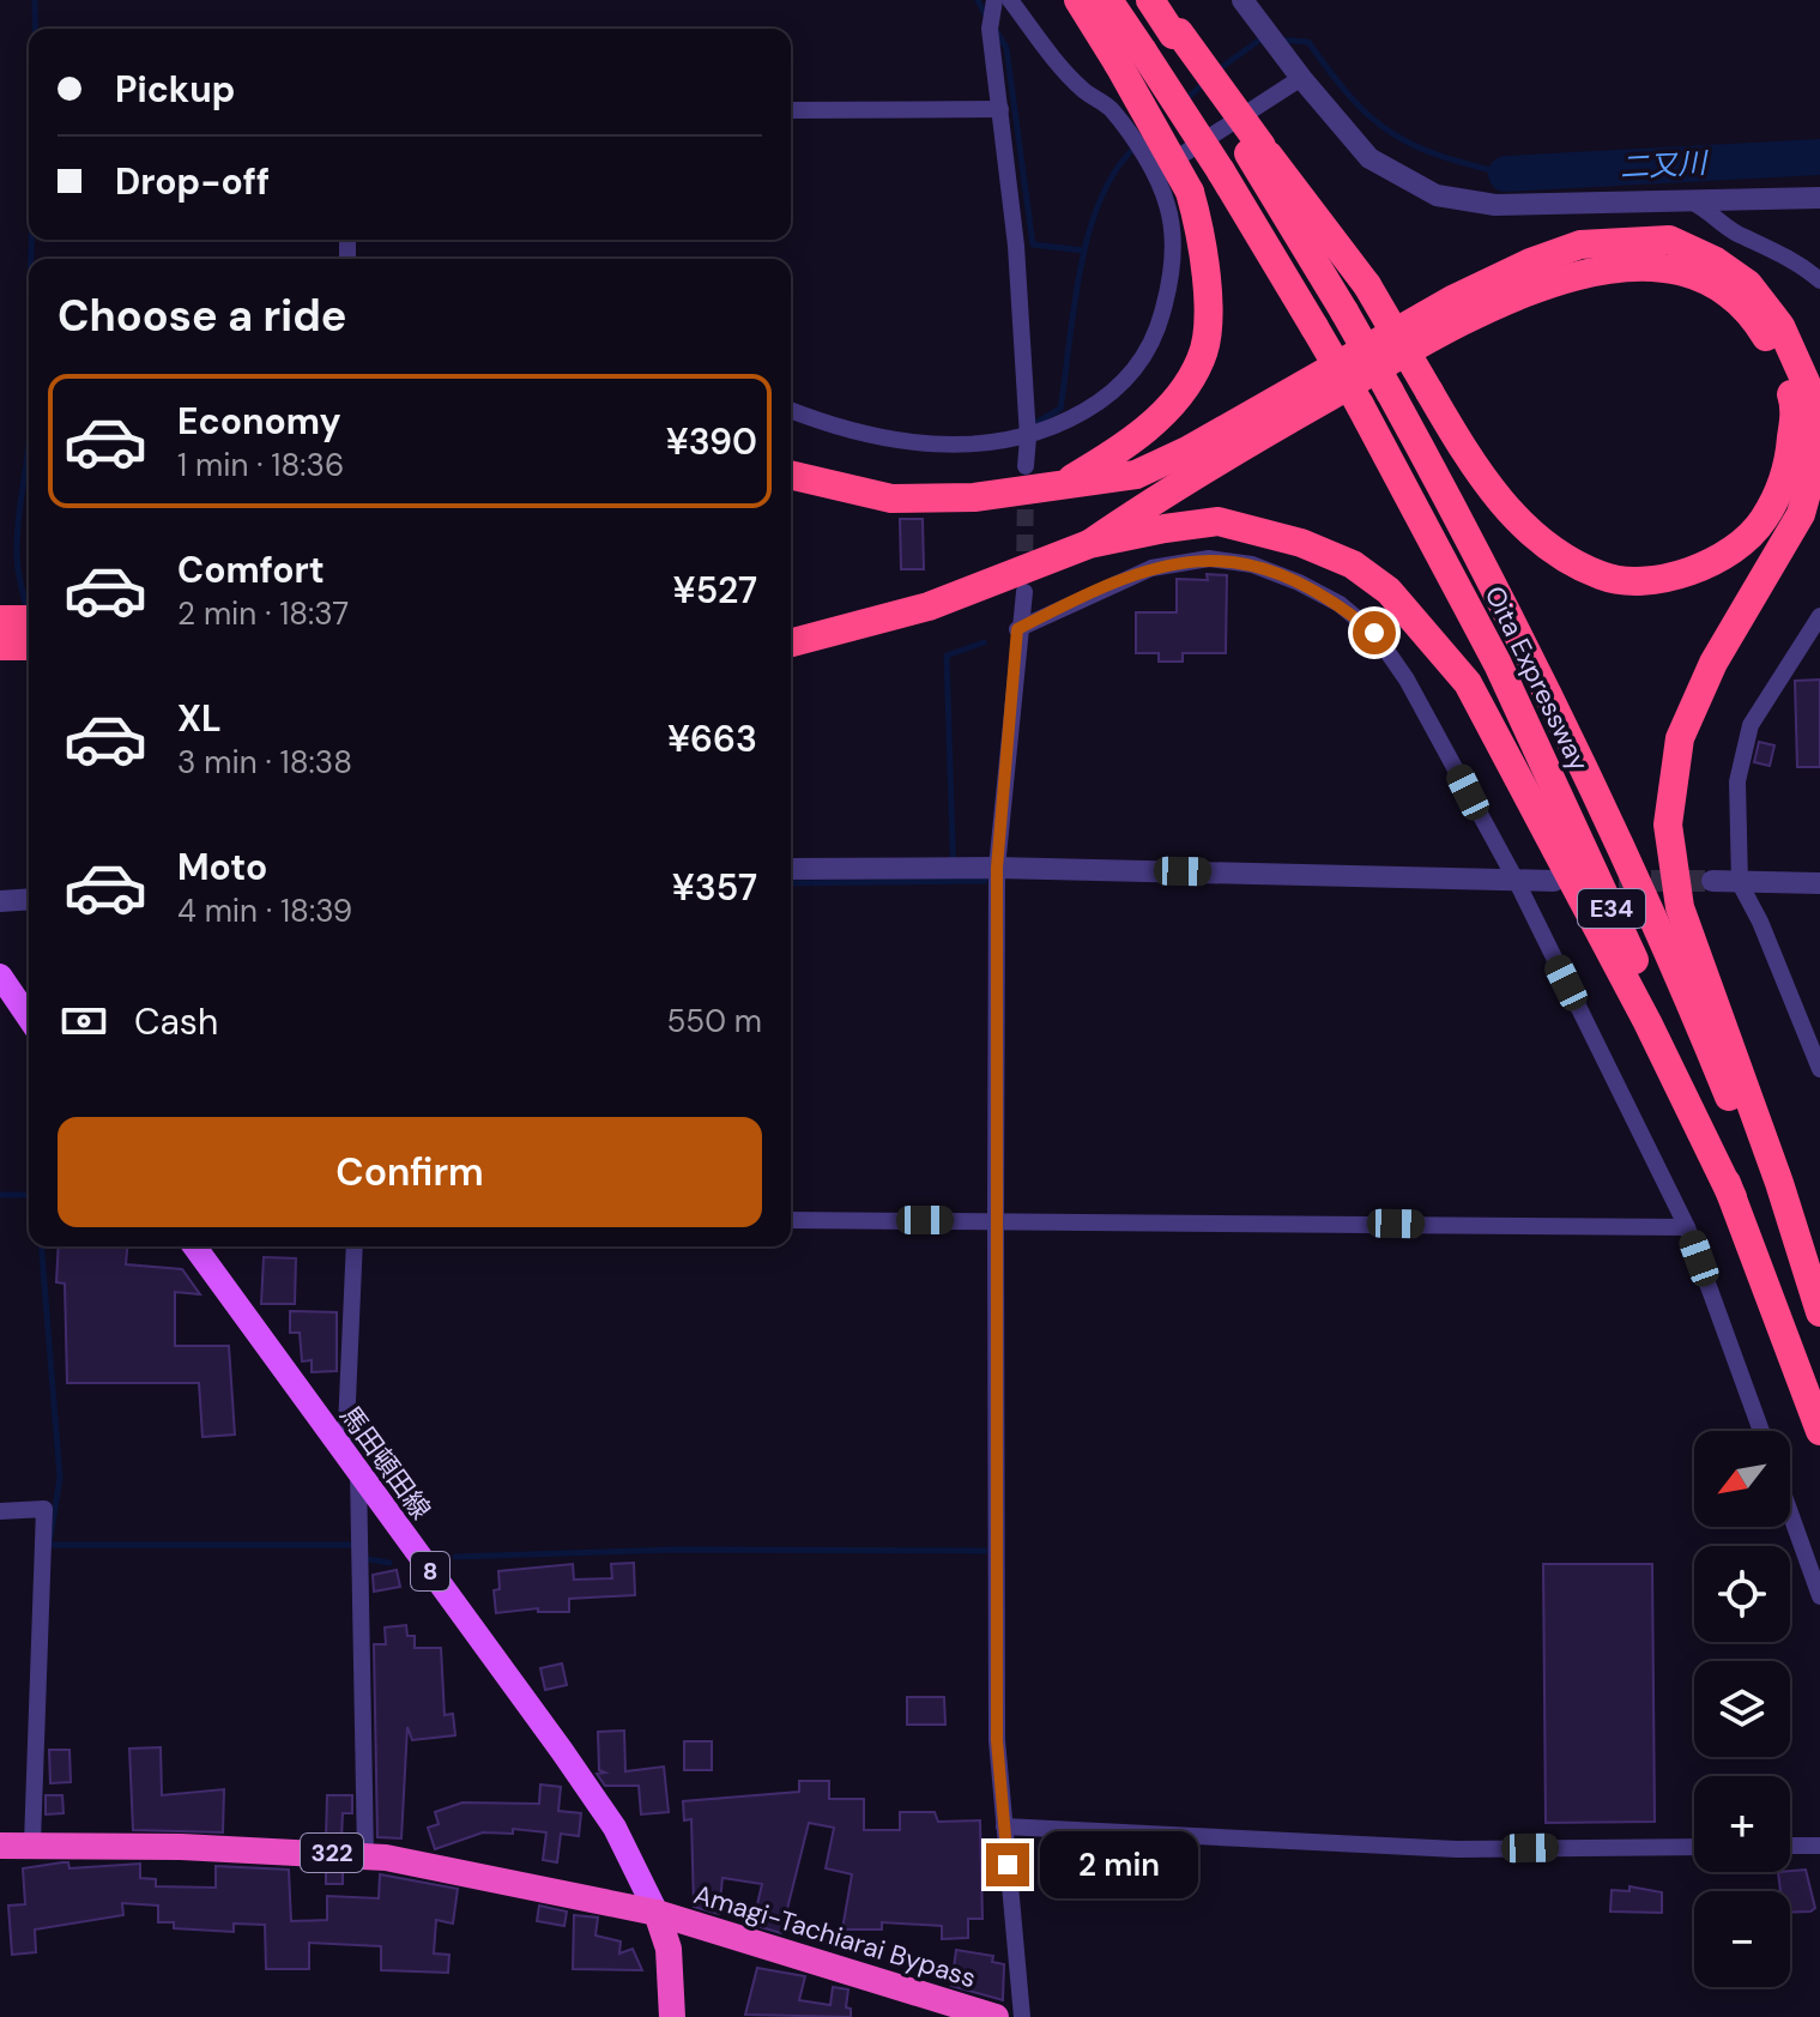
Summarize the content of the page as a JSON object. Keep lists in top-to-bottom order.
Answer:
{
  "streets": {
    "highway": [
      "Oita Expressway",
      "E34",
      "322",
      "Amagi-Tachiarai Bypass"
    ],
    "main road": ["馬田頓田線", "8"]
  },
  "crossings": [
    ["馬田頓田線", "322"],
    ["馬田頓田線", "Amagi-Tachiarai Bypass"],
    ["322", "Amagi-Tachiarai Bypass"]
  ],
  "water": ["二又川"],
  "north": "bottom left",
  "page": {
    "banner": ["Pickup", "Drop-off"],
    "heading": "Choose a ride",
    "list": [
      {
        "name": "Economy",
        "note": "1 min · 18:36",
        "value": "¥390"
      },
      {
        "name": "Comfort",
        "note": "2 min · 18:37",
        "value": "¥527"
      },
      {
        "name": "XL",
        "note": "3 min · 18:38",
        "value": "¥663"
      },
      {
        "name": "Moto",
        "note": "4 min · 18:39",
        "value": "¥357"
      }
    ],
    "pay": ["Cash", "550 m"],
    "buttons": "Confirm",
    "map_buttons": ["+", "−"],
    "bubble": "2 min"
  }
}
